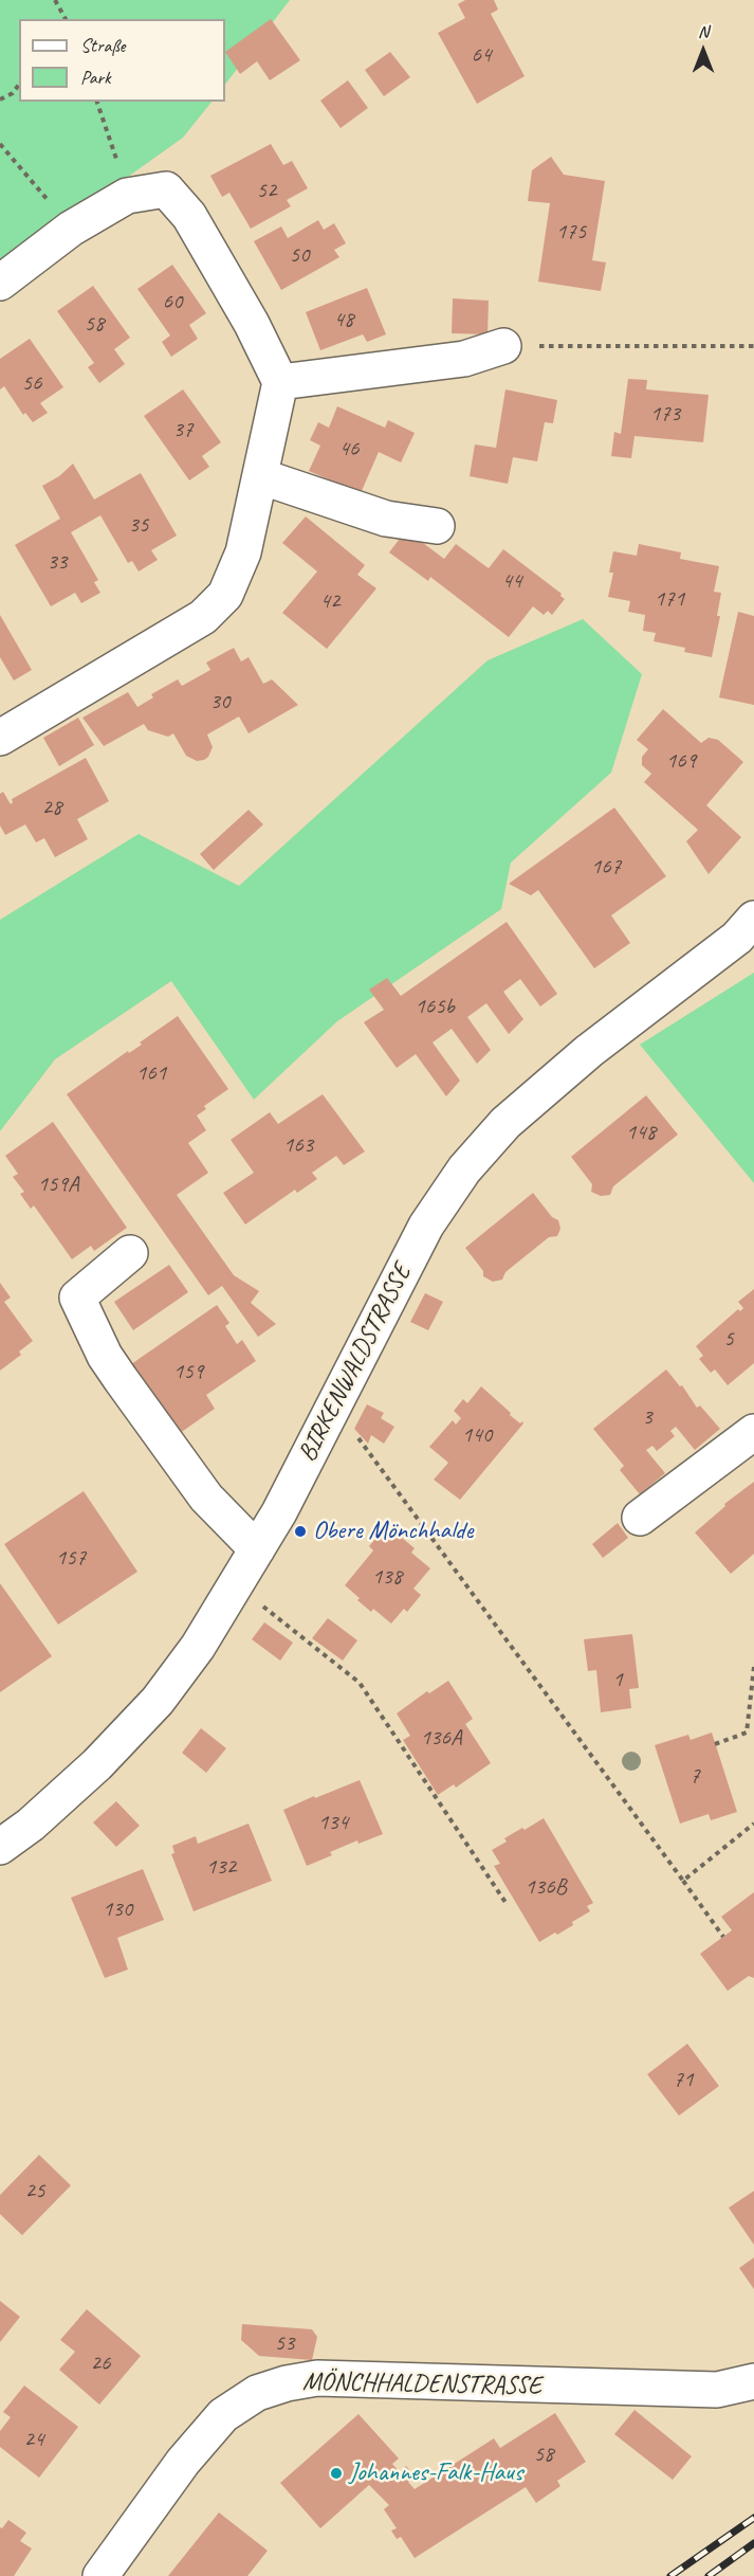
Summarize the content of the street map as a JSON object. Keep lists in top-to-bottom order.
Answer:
{
  "streets": {
    "street": ["BIRKENWALDSTRASSE", "MÖNCHHALDENSTRASSE"]
  },
  "places": ["Obere Mönchhalde", "Johannes-Falk-Haus"],
  "house_numbers": [
    "64",
    "52",
    "175",
    "50",
    "60",
    "48",
    "58",
    "56",
    "173",
    "37",
    "46",
    "35",
    "33",
    "44",
    "171",
    "42",
    "30",
    "169",
    "28",
    "167",
    "165b",
    "161",
    "148",
    "163",
    "159A",
    "5",
    "159",
    "3",
    "140",
    "157",
    "138",
    "1",
    "136A",
    "7",
    "134",
    "132",
    "136B",
    "130",
    "71",
    "25",
    "53",
    "26",
    "24",
    "58"
  ],
  "legend": ["Straße", "Park"],
  "north": "top"
}
